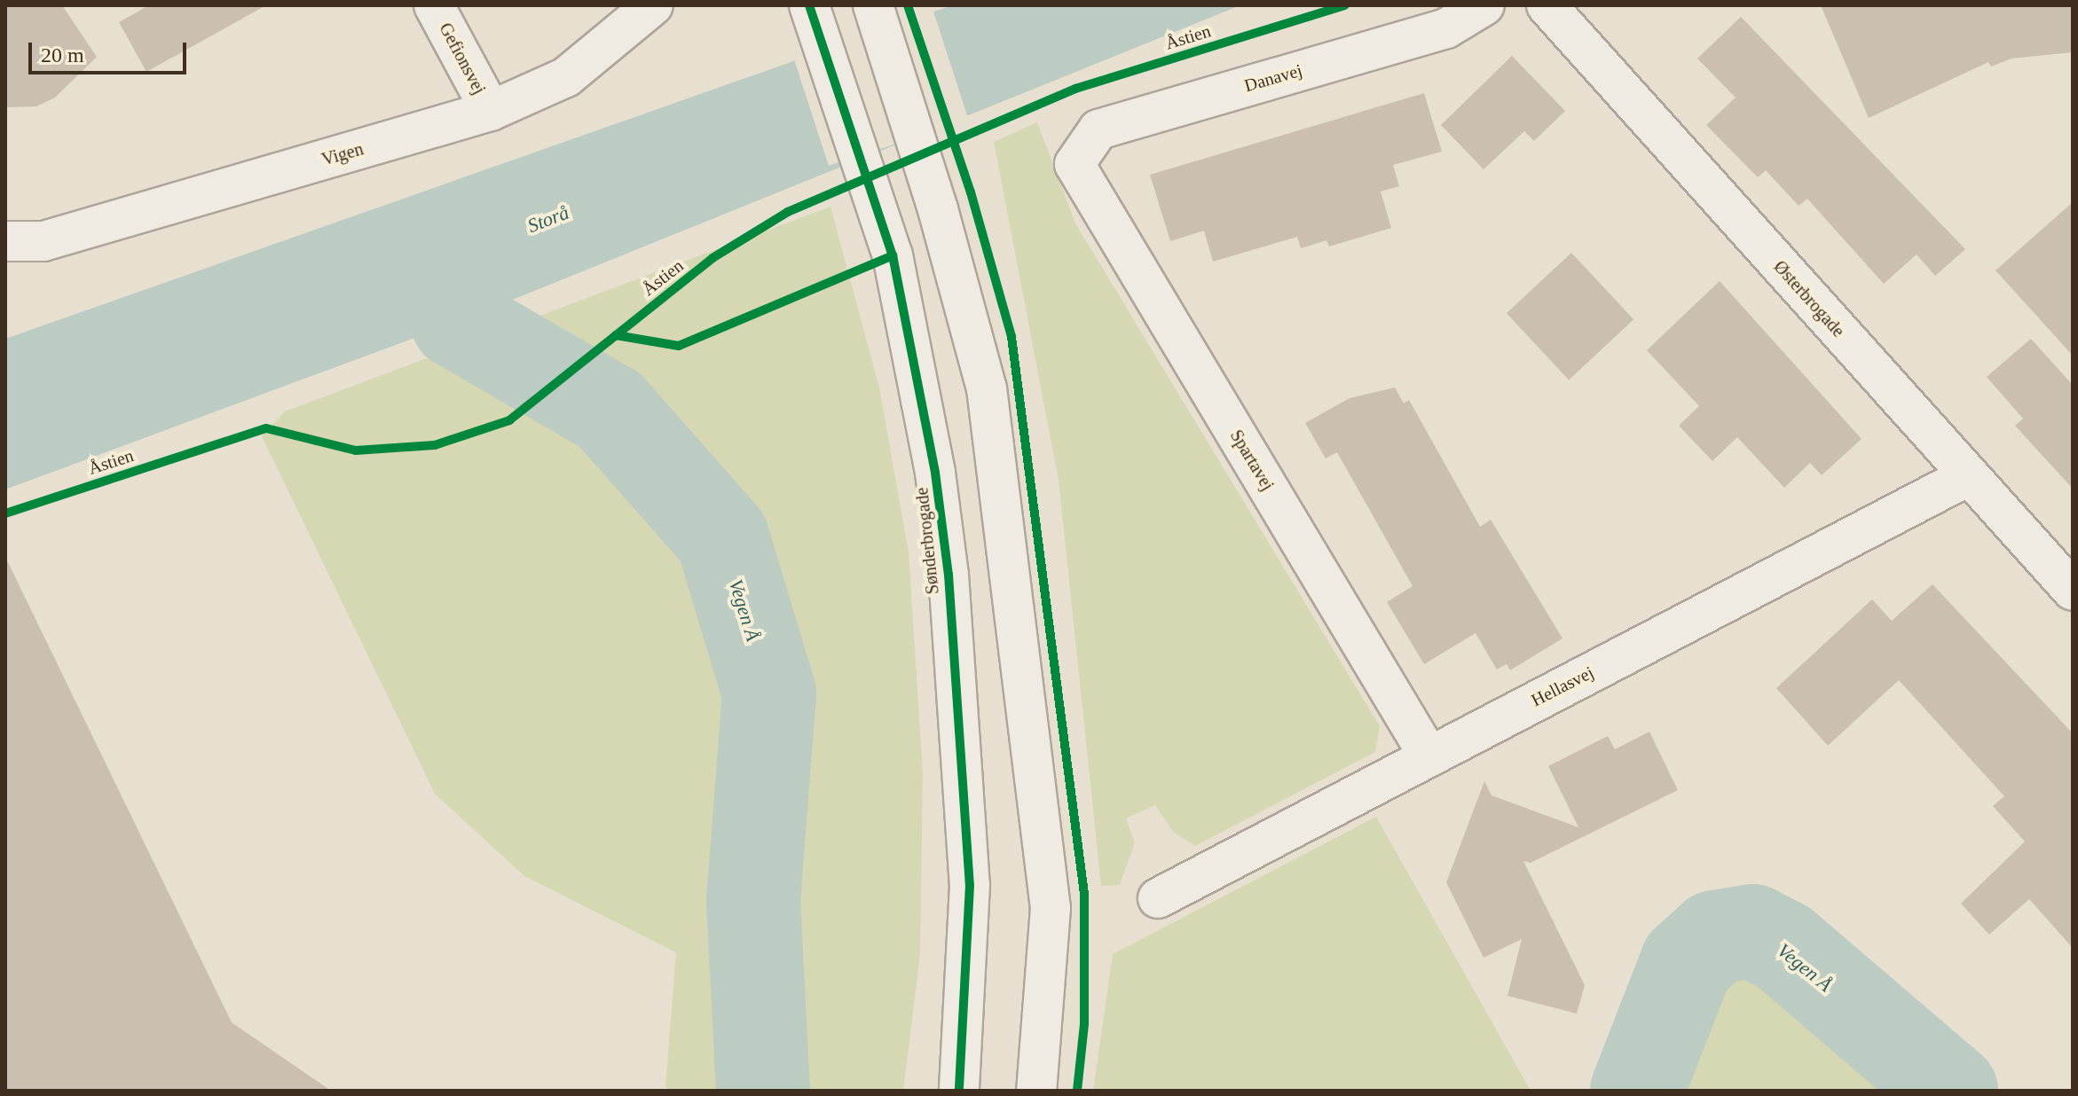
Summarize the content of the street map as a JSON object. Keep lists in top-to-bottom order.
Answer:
{
  "streets": {
    "street": [
      "Gefionsvej",
      "Danavej",
      "Vigen",
      "Østerbrogade",
      "Spartavej",
      "Sønderbrogade",
      "Hellasvej"
    ],
    "cycle path": ["Åstien"]
  },
  "crossings": [
    ["Gefionsvej", "Vigen"],
    ["Danavej", "Spartavej"],
    ["Østerbrogade", "Hellasvej"],
    ["Spartavej", "Hellasvej"]
  ],
  "water": ["Storå", "Vegen Å"],
  "scale_bar": "20 m"
}
